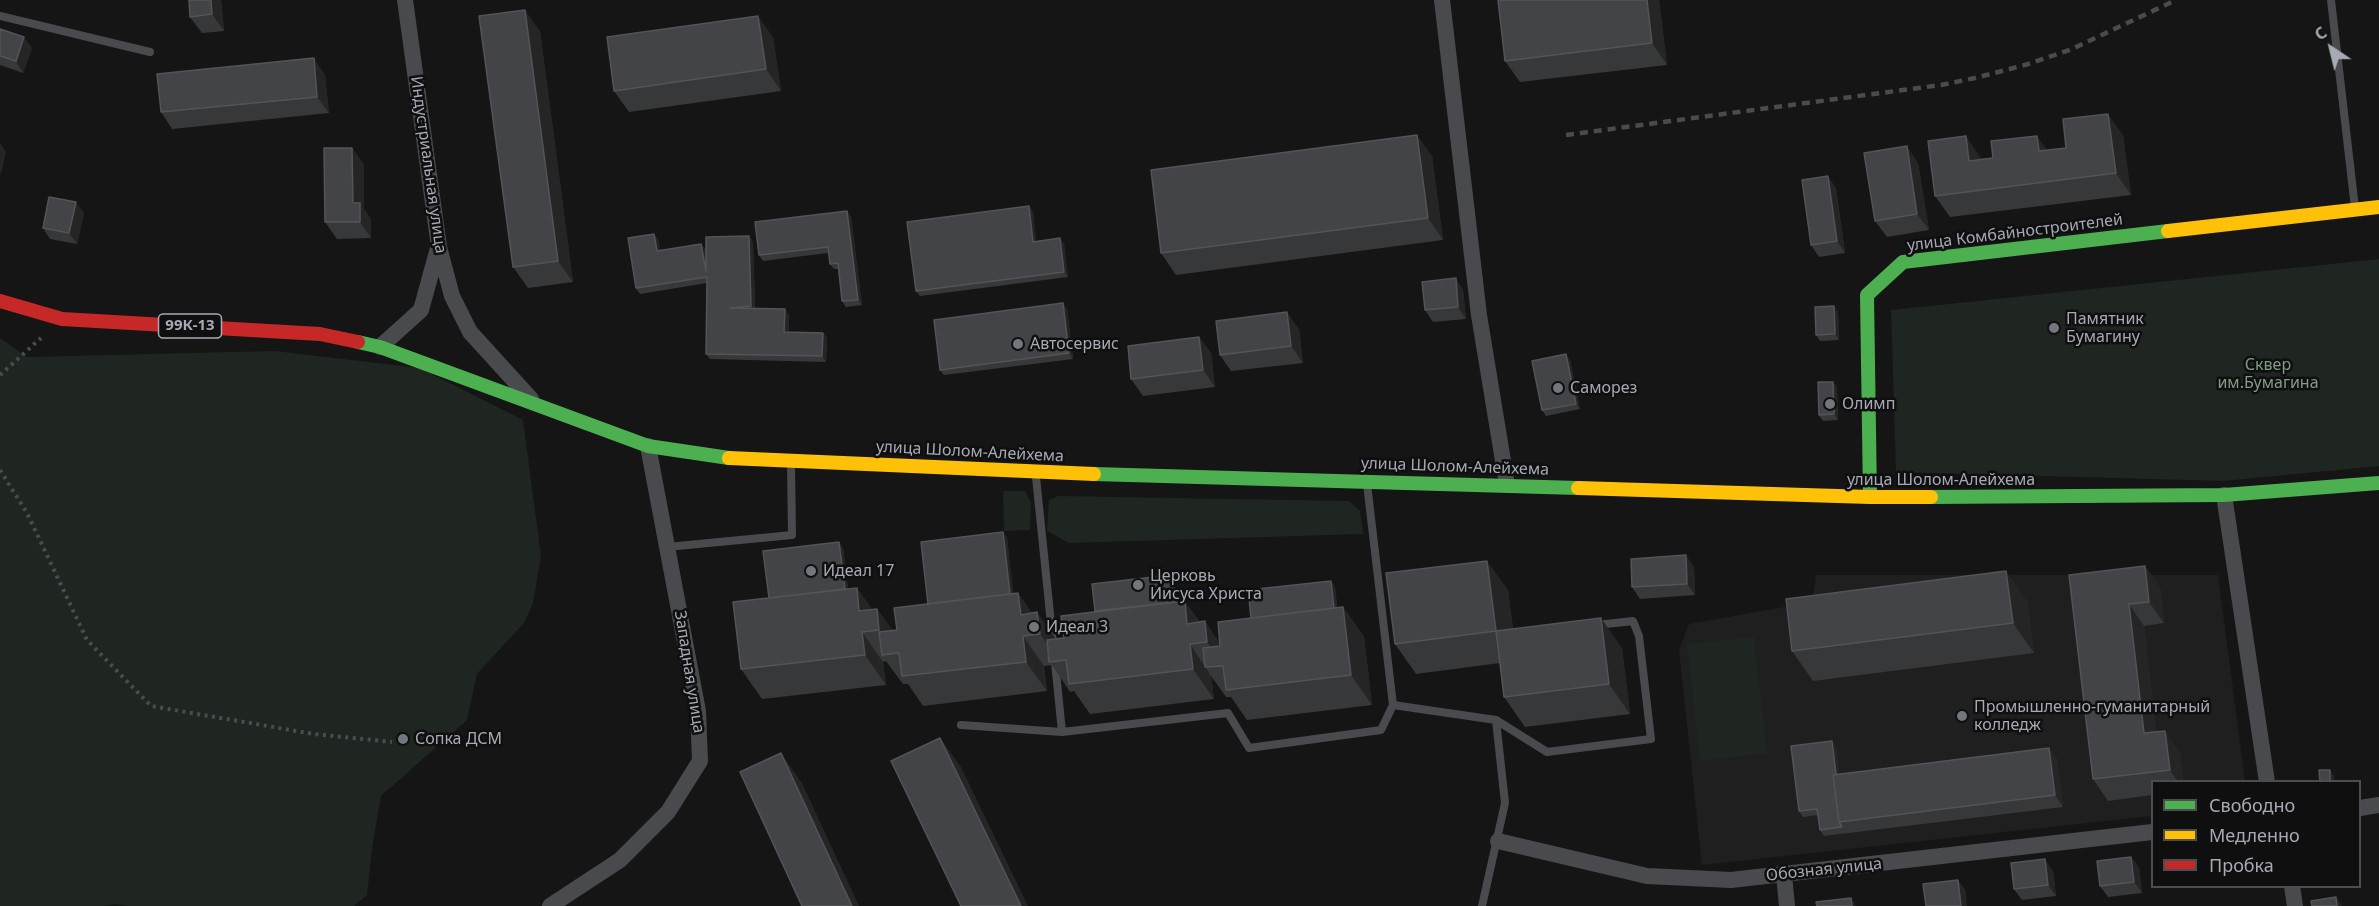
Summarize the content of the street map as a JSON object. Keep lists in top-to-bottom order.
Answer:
{
  "streets": {
    "main road": ["улица Комбайностроителей", "99К-13", "улица Шолом-Алейхема"],
    "street": ["Индустриальная улица", "Западная улица", "Обозная улица"]
  },
  "crossings": [
    ["Индустриальная улица", "99К-13"],
    ["Индустриальная улица", "улица Шолом-Алейхема"],
    ["улица Комбайностроителей", "улица Шолом-Алейхема"],
    ["99К-13", "улица Шолом-Алейхема"],
    ["улица Шолом-Алейхема", "Западная улица"]
  ],
  "parks": ["Сквер им.Бумагина"],
  "places": [
    "Памятник Бумагину",
    "Автосервис",
    "Саморез",
    "Олимп",
    "Идеал 17",
    "Церковь Иисуса Христа",
    "Идеал 3",
    "Промышленно-гуманитарный колледж",
    "Сопка ДСМ"
  ],
  "legend": ["Свободно", "Медленно", "Пробка"],
  "north": "top left"
}
